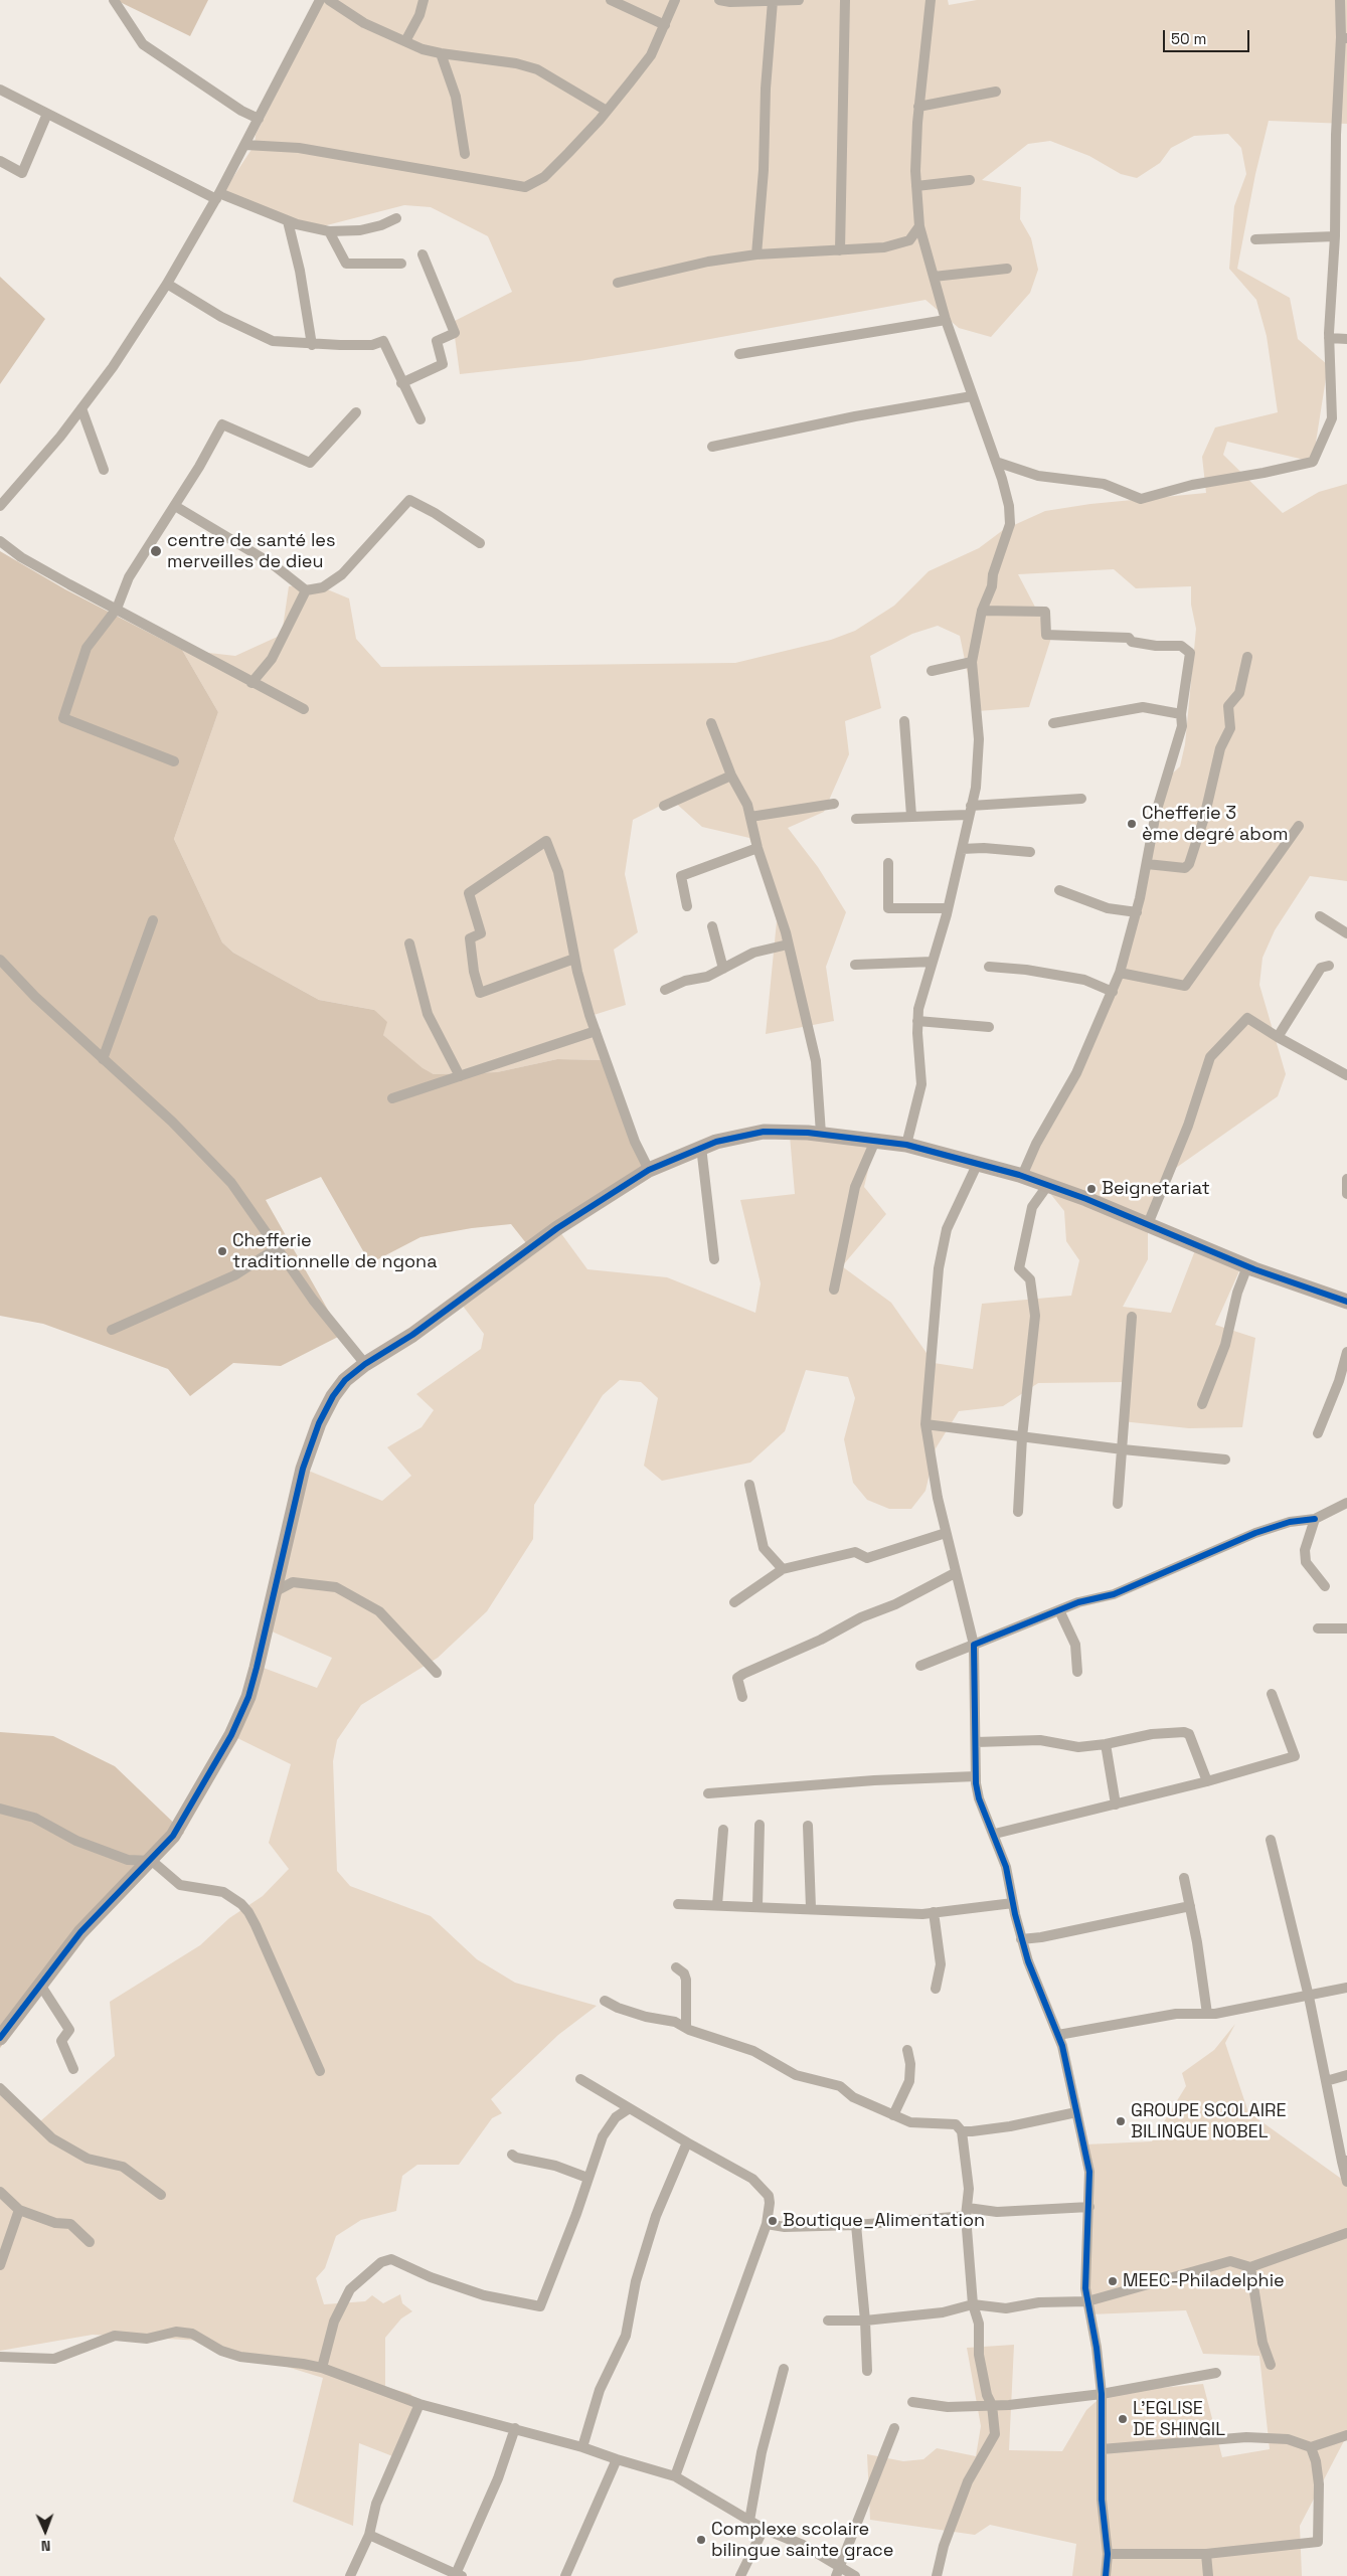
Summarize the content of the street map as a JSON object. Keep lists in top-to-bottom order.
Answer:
{
  "places": [
    "centre de santé les merveilles de dieu",
    "Chefferie 3 ème degré abom",
    "Beignetariat",
    "Chefferie traditionnelle de ngona",
    "GROUPE SCOLAIRE BILINGUE NOBEL",
    "Boutique_Alimentation",
    "MEEC-Philadelphie",
    "L'EGLISE DE SHINGIL",
    "Complexe scolaire bilingue sainte grace"
  ],
  "scale_bar": "50 m",
  "north": "bottom"
}
